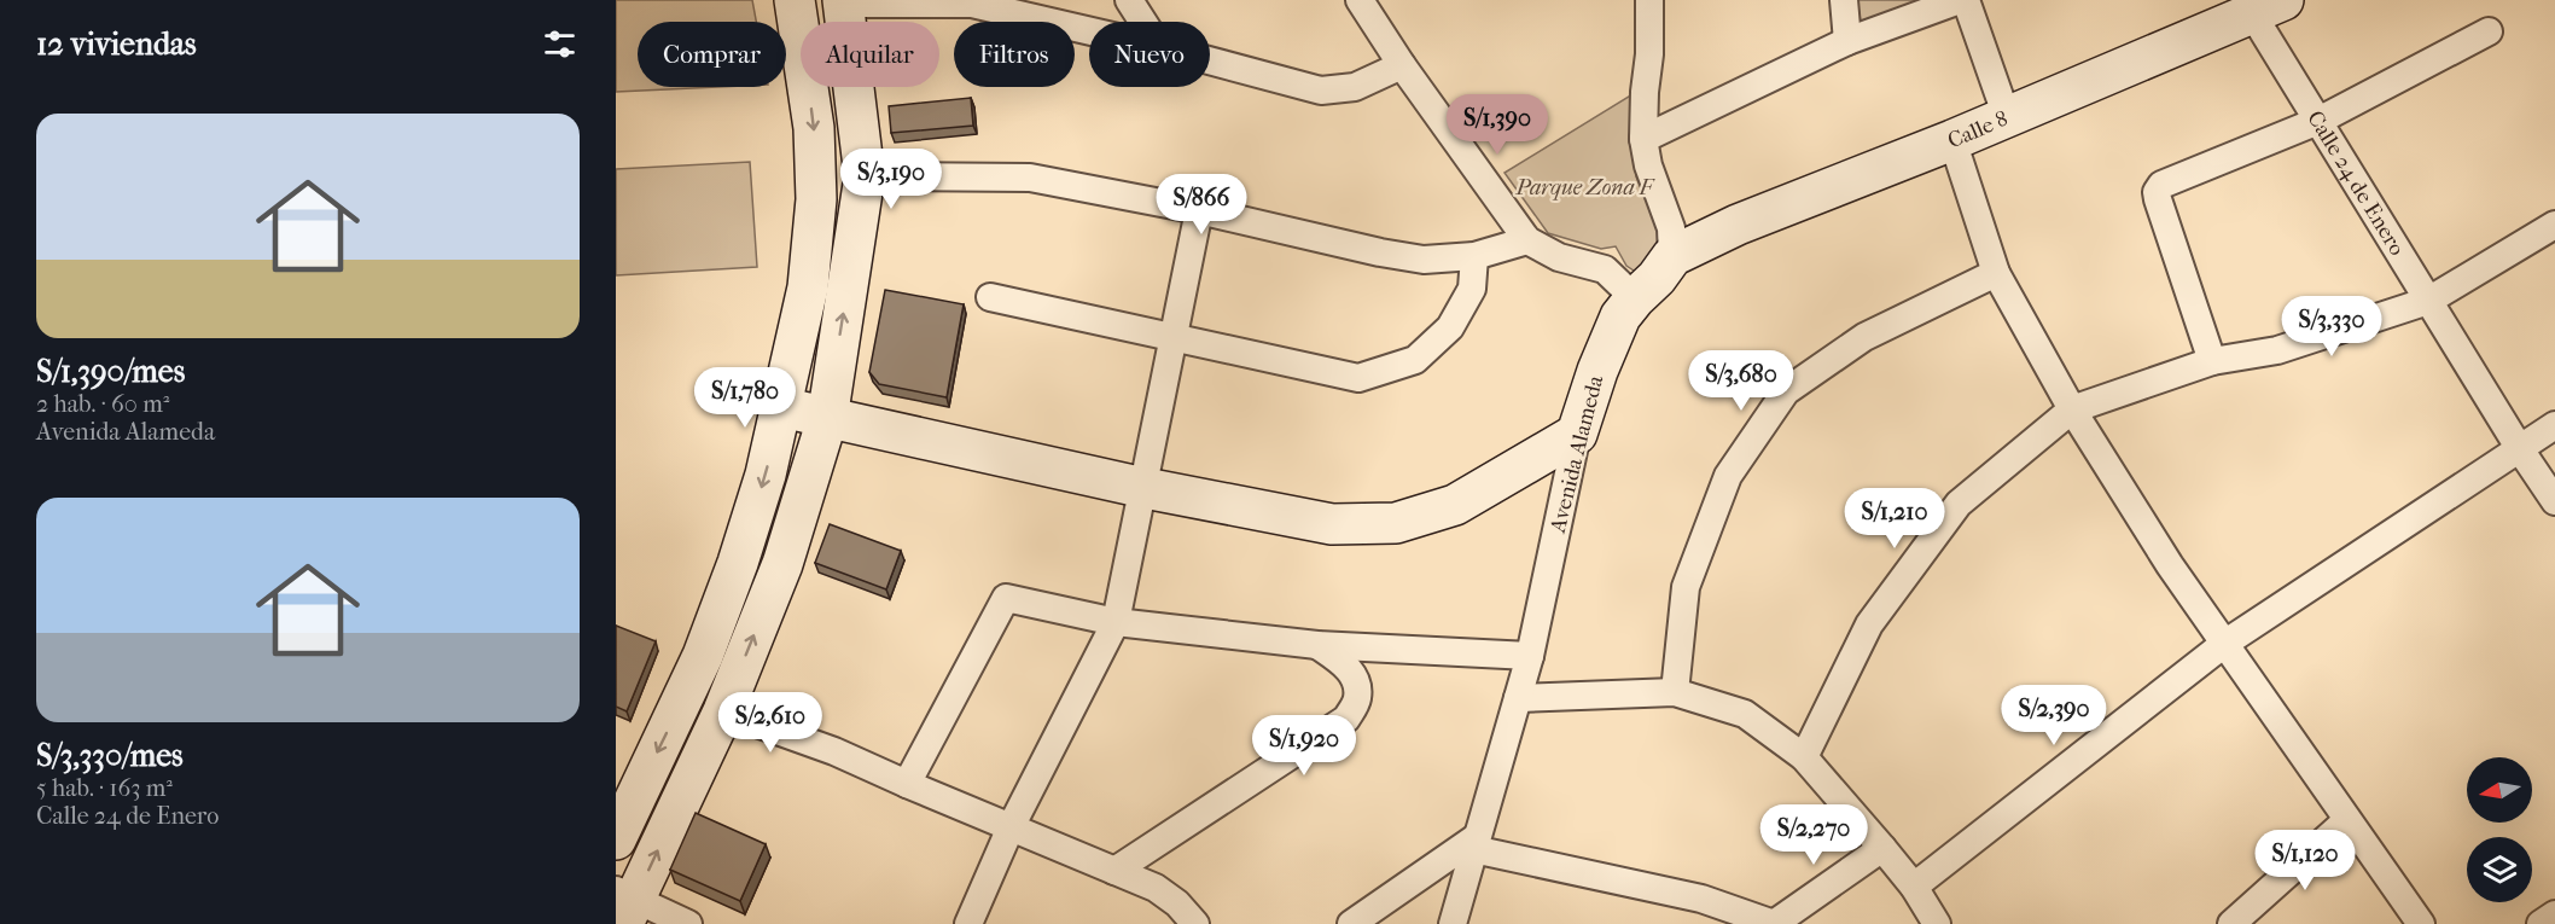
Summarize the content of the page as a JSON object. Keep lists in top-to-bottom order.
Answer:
{
  "streets": {
    "main road": ["Calle 8", "Avenida Alameda"],
    "street": ["Calle 24 de Enero"]
  },
  "crossings": [
    ["Calle 8", "Calle 24 de Enero"],
    ["Calle 8", "Avenida Alameda"]
  ],
  "parks": ["Parque Zona F"],
  "north": "left",
  "page": {
    "heading": "12 viviendas",
    "chip": [
      "Comprar",
      "Alquilar",
      "Filtros",
      "Nuevo"
    ],
    "list": [
      {
        "name": "S/1,390/mes",
        "note": "2 hab. · 60 m² · Avenida Alameda"
      },
      {
        "name": "S/3,330/mes",
        "note": "5 hab. · 163 m² · Calle 24 de Enero"
      }
    ],
    "price": [
      "S/1,390",
      "S/3,190",
      "S/866",
      "S/3,330",
      "S/3,680",
      "S/1,780",
      "S/1,210",
      "S/2,390",
      "S/2,610",
      "S/1,920",
      "S/2,270",
      "S/1,120"
    ]
  }
}
